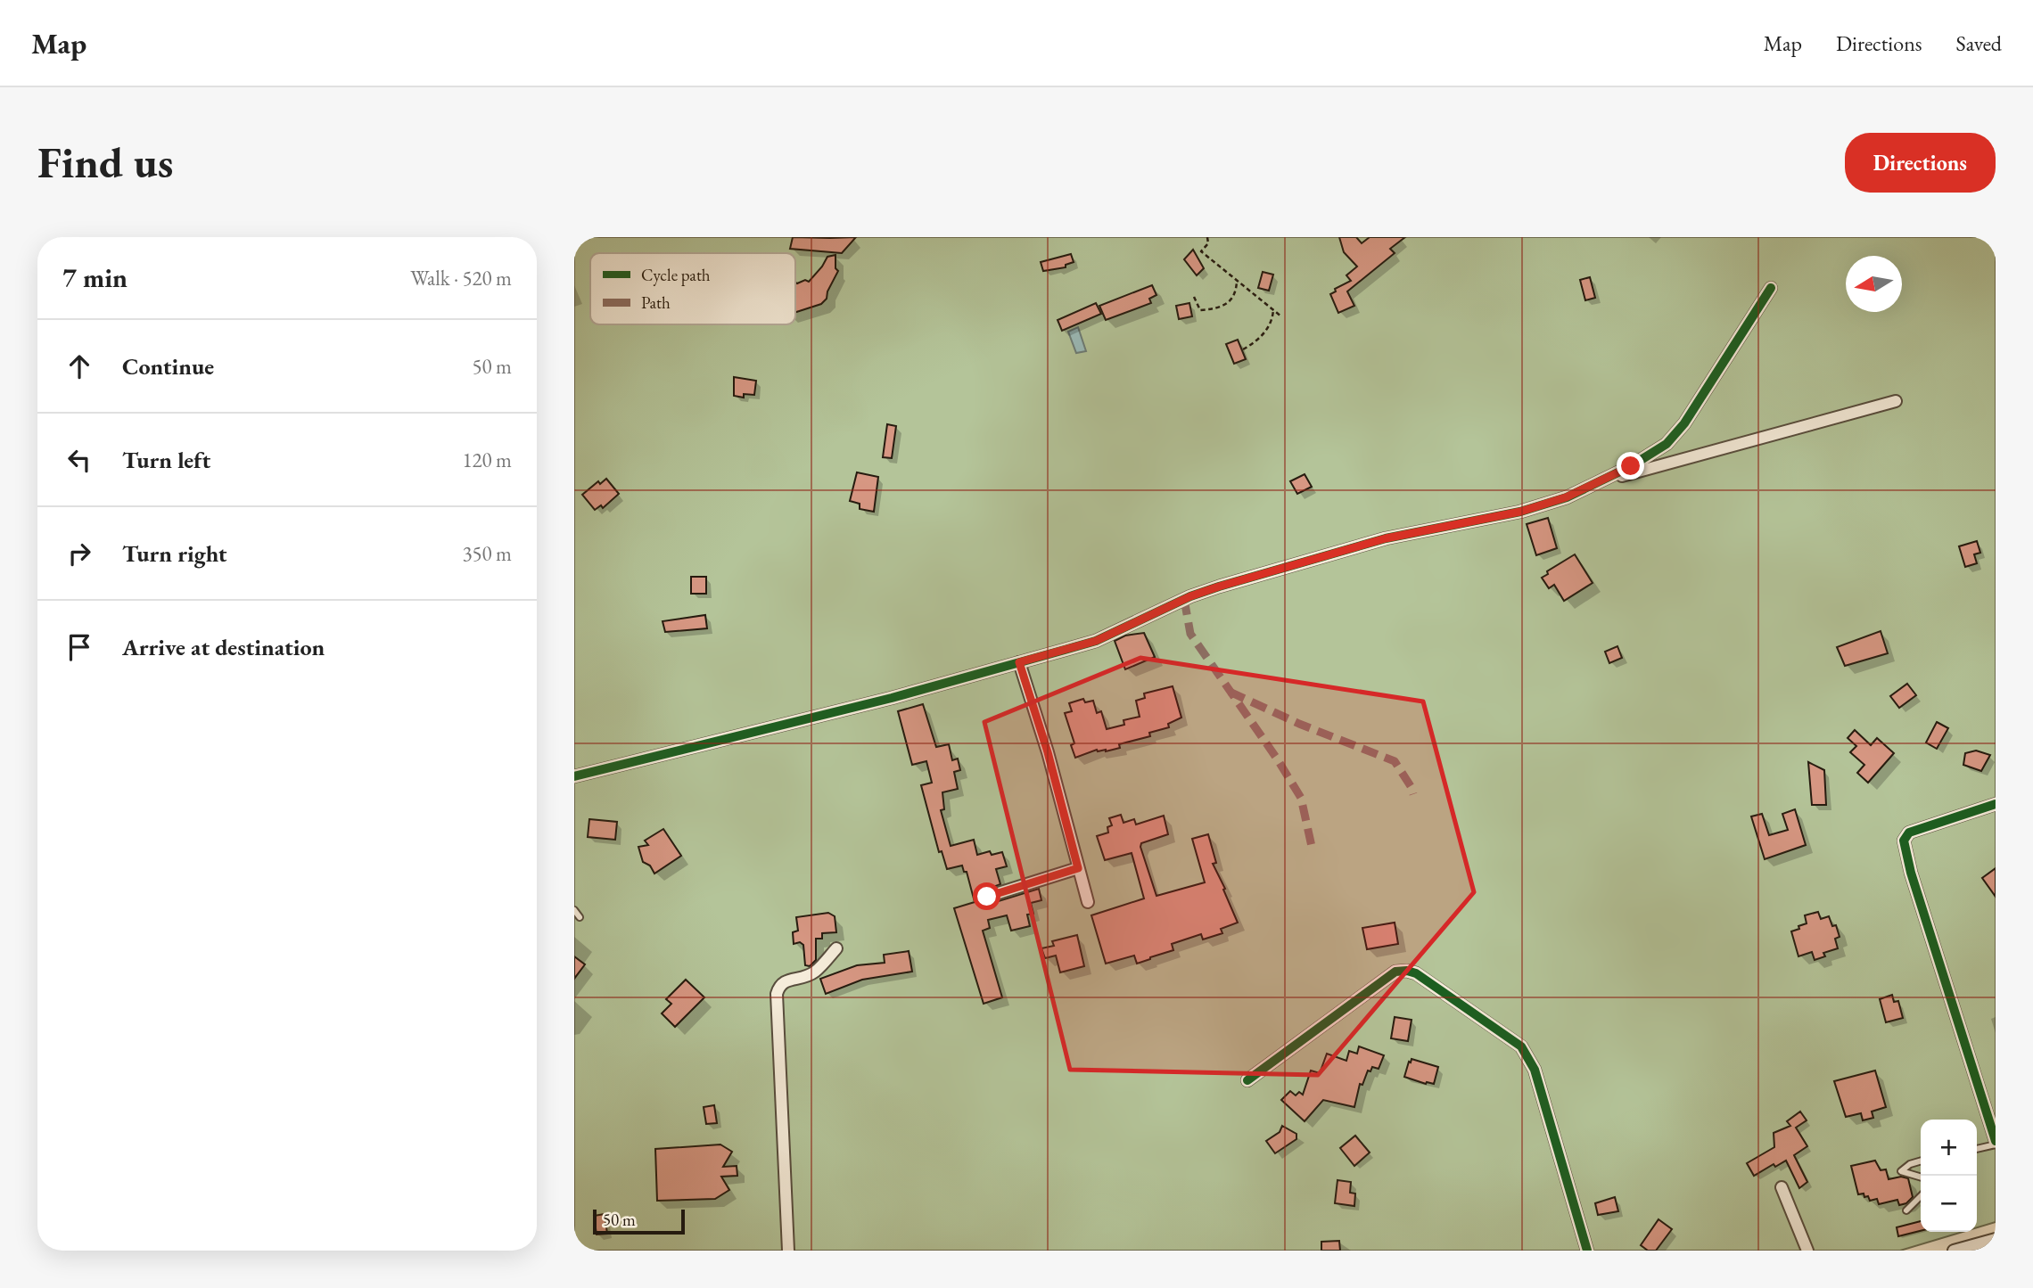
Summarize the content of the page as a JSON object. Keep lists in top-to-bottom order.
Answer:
{
  "legend": ["Cycle path", "Path"],
  "scale_bar": "50 m",
  "north": "left",
  "page": {
    "header": "Map",
    "nav": ["Map", "Directions", "Saved"],
    "buttons": "Directions",
    "title": "Find us",
    "heading": ["7 min", "Walk · 520 m"],
    "list": [
      ["Continue", "50 m"],
      ["Turn left", "120 m"],
      ["Turn right", "350 m"],
      "Arrive at destination"
    ],
    "map_buttons": ["+", "−"],
    "scale": "50 m"
  }
}
